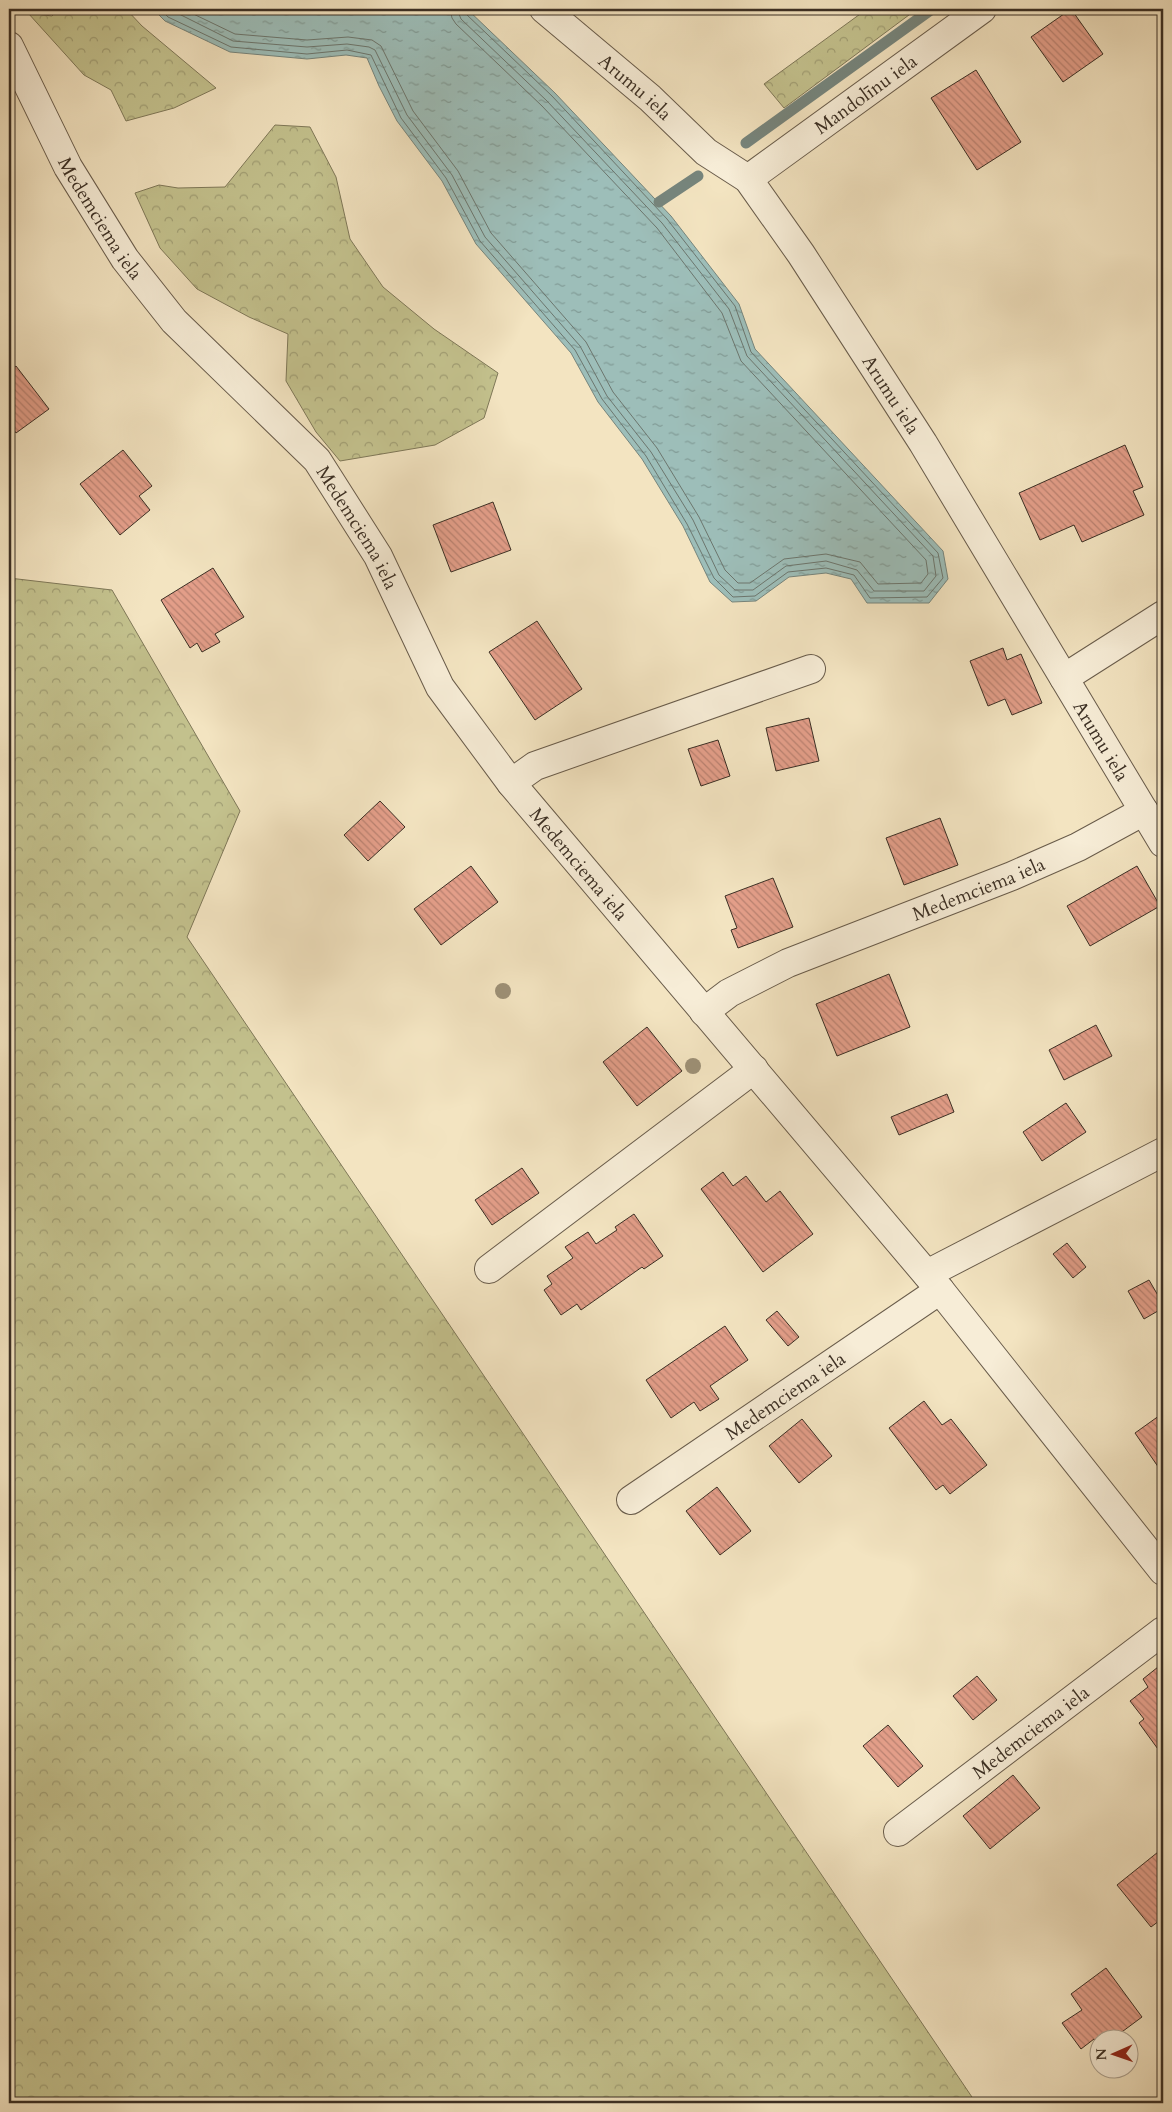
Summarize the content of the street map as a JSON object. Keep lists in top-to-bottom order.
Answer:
{
  "streets": {
    "street": ["Arumu iela", "Mandolīnu iela", "Medemciema iela"]
  },
  "crossings": [
    ["Arumu iela", "Mandolīnu iela"],
    ["Arumu iela", "Medemciema iela"]
  ],
  "north": "left"
}
